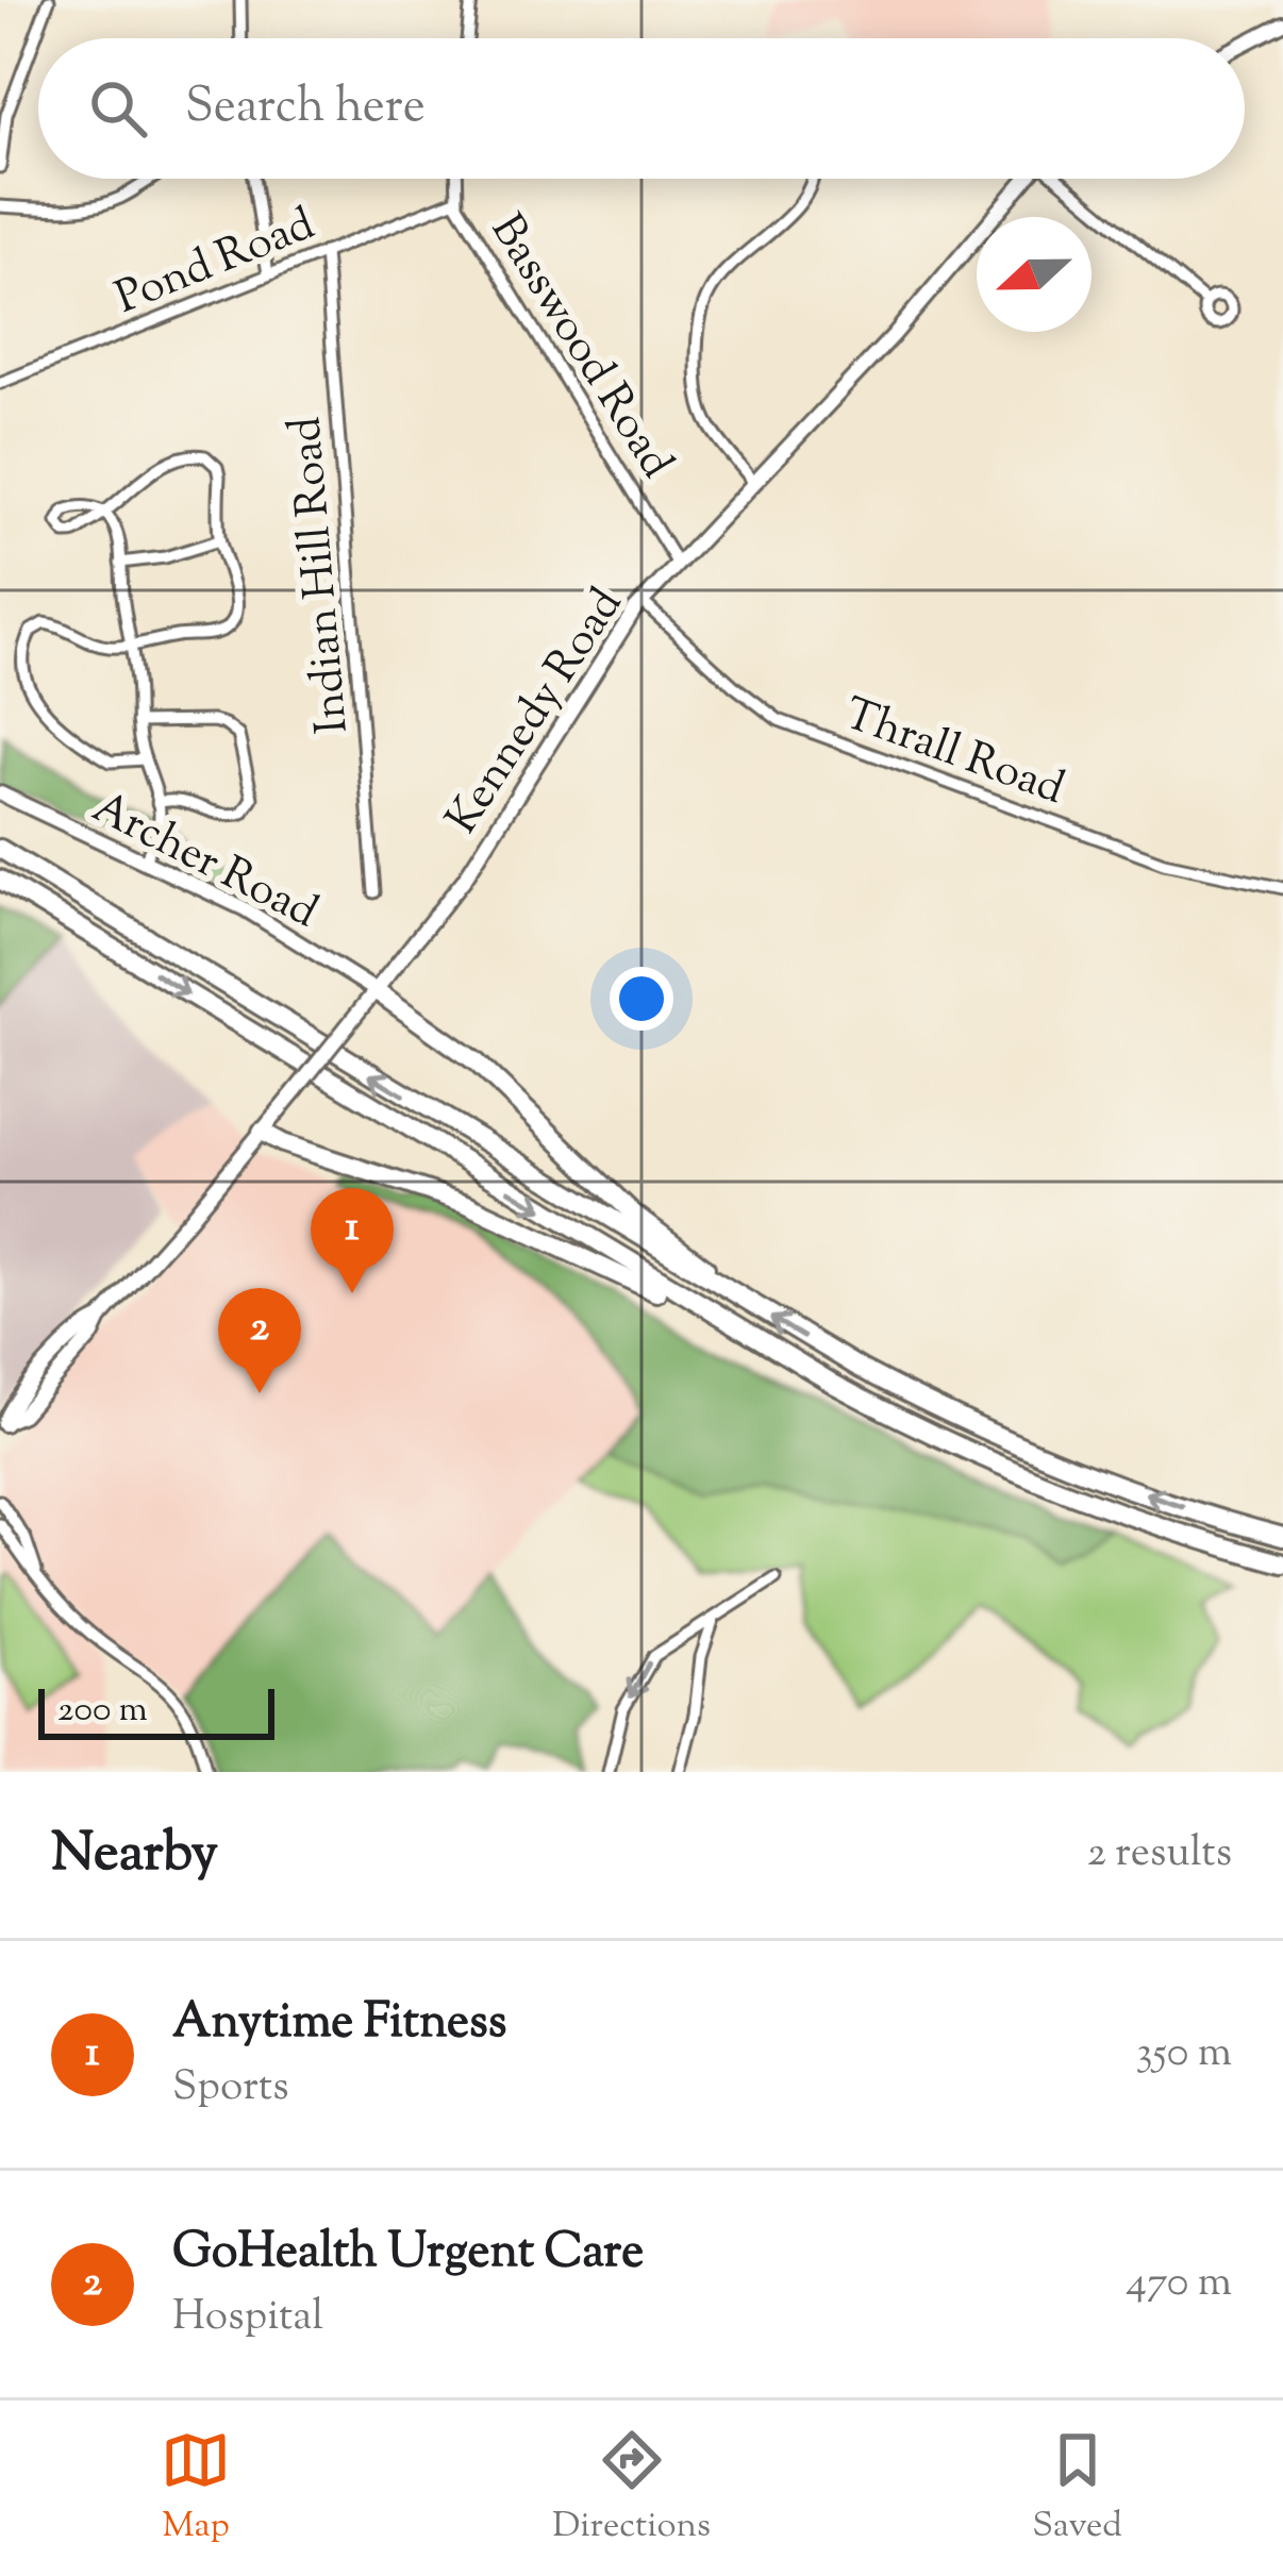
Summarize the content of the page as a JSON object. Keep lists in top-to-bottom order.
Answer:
{
  "streets": {
    "street": [
      "Pond Road",
      "Basswood Road",
      "Indian Hill Road",
      "Kennedy Road",
      "Thrall Road",
      "Archer Road"
    ]
  },
  "crossings": [
    ["Pond Road", "Basswood Road"],
    ["Pond Road", "Indian Hill Road"],
    ["Basswood Road", "Kennedy Road"],
    ["Kennedy Road", "Thrall Road"],
    ["Kennedy Road", "Archer Road"]
  ],
  "scale_bar": "200 m",
  "north": "left",
  "page": {
    "search": "Search here",
    "pins": ["1", "2"],
    "scale": "200 m",
    "heading": ["Nearby", "2 results"],
    "list": [
      {
        "mark": "1",
        "name": "Anytime Fitness",
        "note": "Sports",
        "value": "350 m"
      },
      {
        "mark": "2",
        "name": "GoHealth Urgent Care",
        "note": "Hospital",
        "value": "470 m"
      }
    ],
    "nav": ["Map", "Directions", "Saved"]
  }
}
